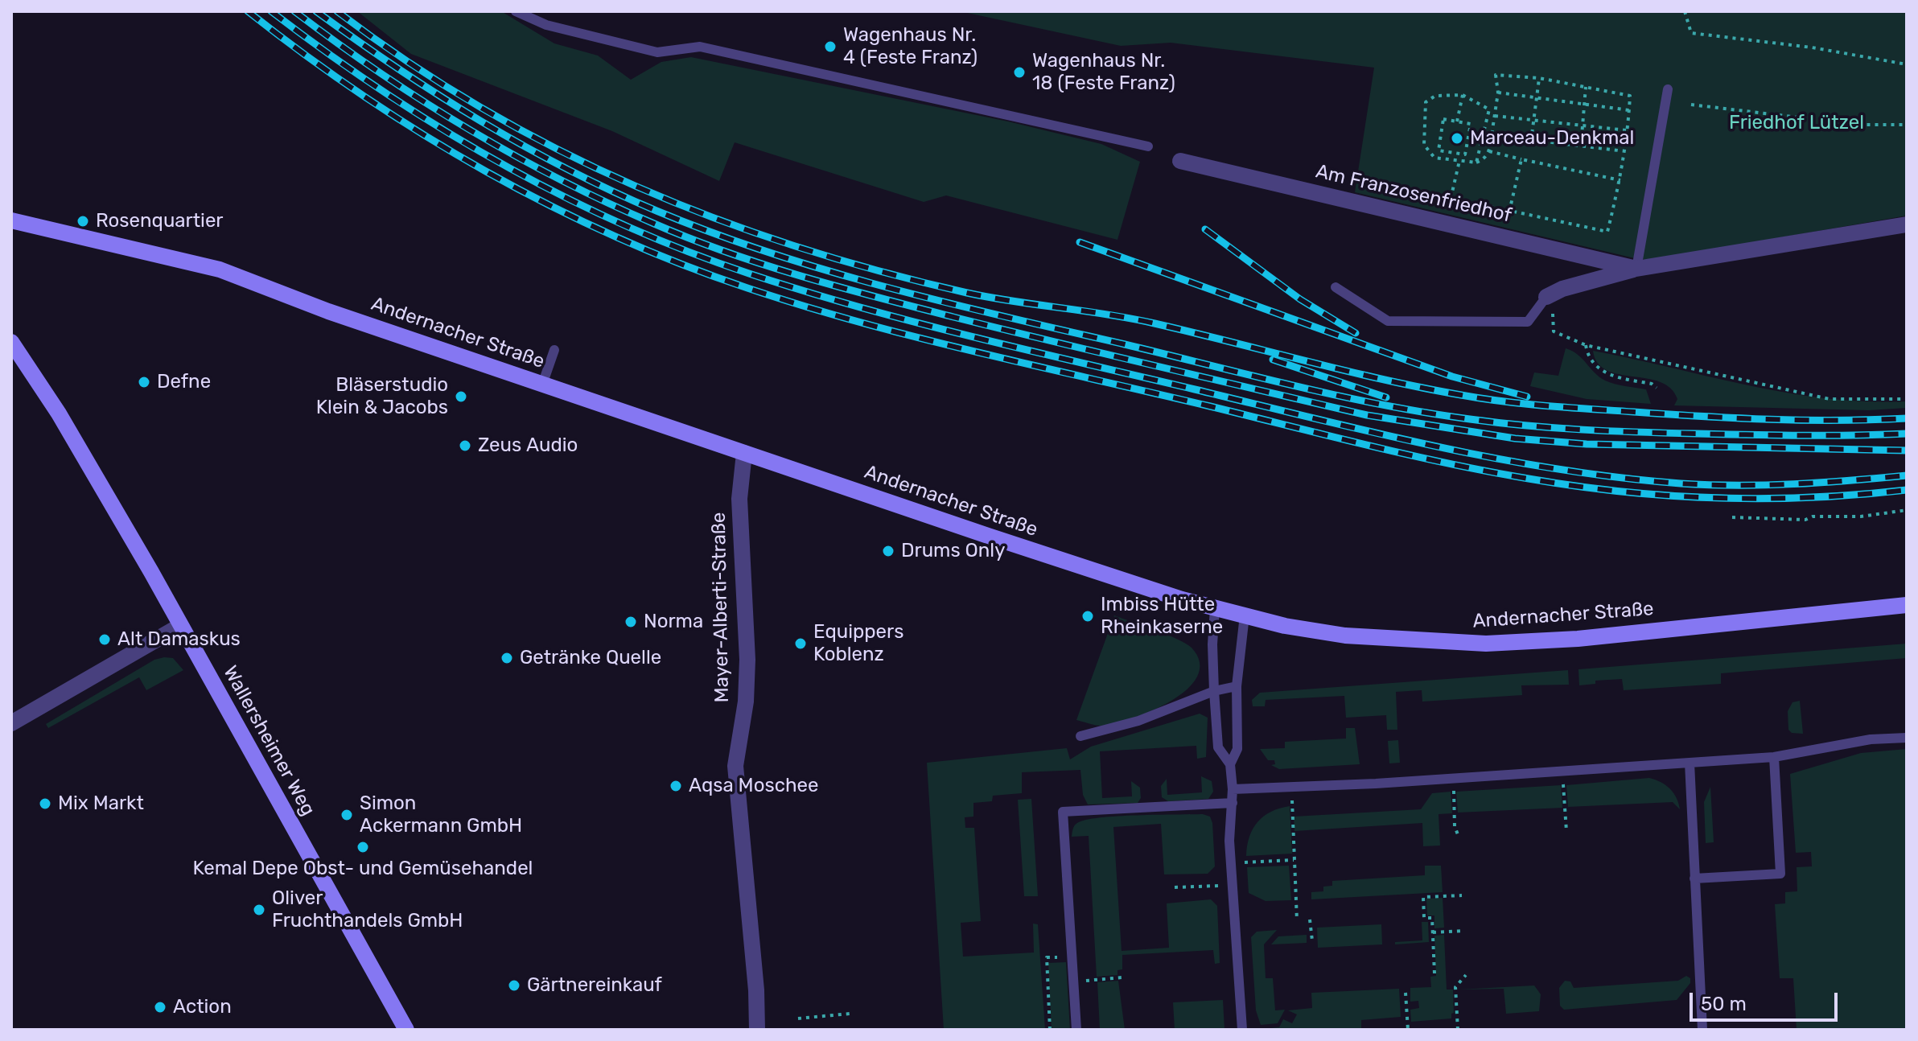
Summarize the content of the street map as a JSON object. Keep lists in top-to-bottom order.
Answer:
{
  "streets": {
    "street": [
      "Am Franzosenfriedhof",
      "Andernacher Straße",
      "Mayer-Alberti-Straße",
      "Wallersheimer Weg"
    ]
  },
  "crossings": [
    ["Andernacher Straße", "Mayer-Alberti-Straße"]
  ],
  "parks": ["Friedhof Lützel"],
  "places": [
    "Wagenhaus Nr. 4 (Feste Franz)",
    "Wagenhaus Nr. 18 (Feste Franz)",
    "Marceau-Denkmal",
    "Rosenquartier",
    "Defne",
    "Bläserstudio Klein & Jacobs",
    "Zeus Audio",
    "Drums Only",
    "Imbiss Hütte Rheinkaserne",
    "Norma",
    "Alt Damaskus",
    "Equippers Koblenz",
    "Getränke Quelle",
    "Aqsa Moschee",
    "Mix Markt",
    "Simon Ackermann GmbH",
    "Kemal Depe Obst- und Gemüsehandel",
    "Oliver Fruchthandels GmbH",
    "Gärtnereinkauf",
    "Action"
  ],
  "scale_bar": "50 m"
}
